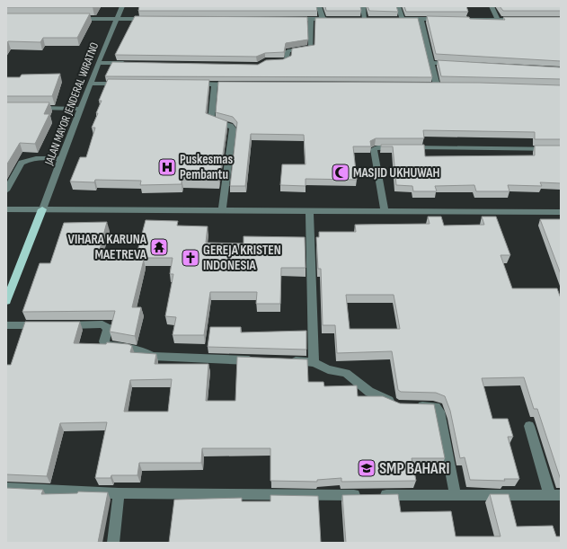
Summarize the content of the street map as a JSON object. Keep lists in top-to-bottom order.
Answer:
{
  "streets": {
    "street": ["JALAN MAYOR JENDERAL WIRATNO"]
  },
  "places": {
    "hospital": ["Puskesmas Pembantu"],
    "mosque": ["MASJID UKHUWAH"],
    "temple": ["VIHARA KARUNA MAETREVA"],
    "church": ["GEREJA KRISTEN INDONESIA"],
    "school or university": ["SMP BAHARI"]
  }
}
